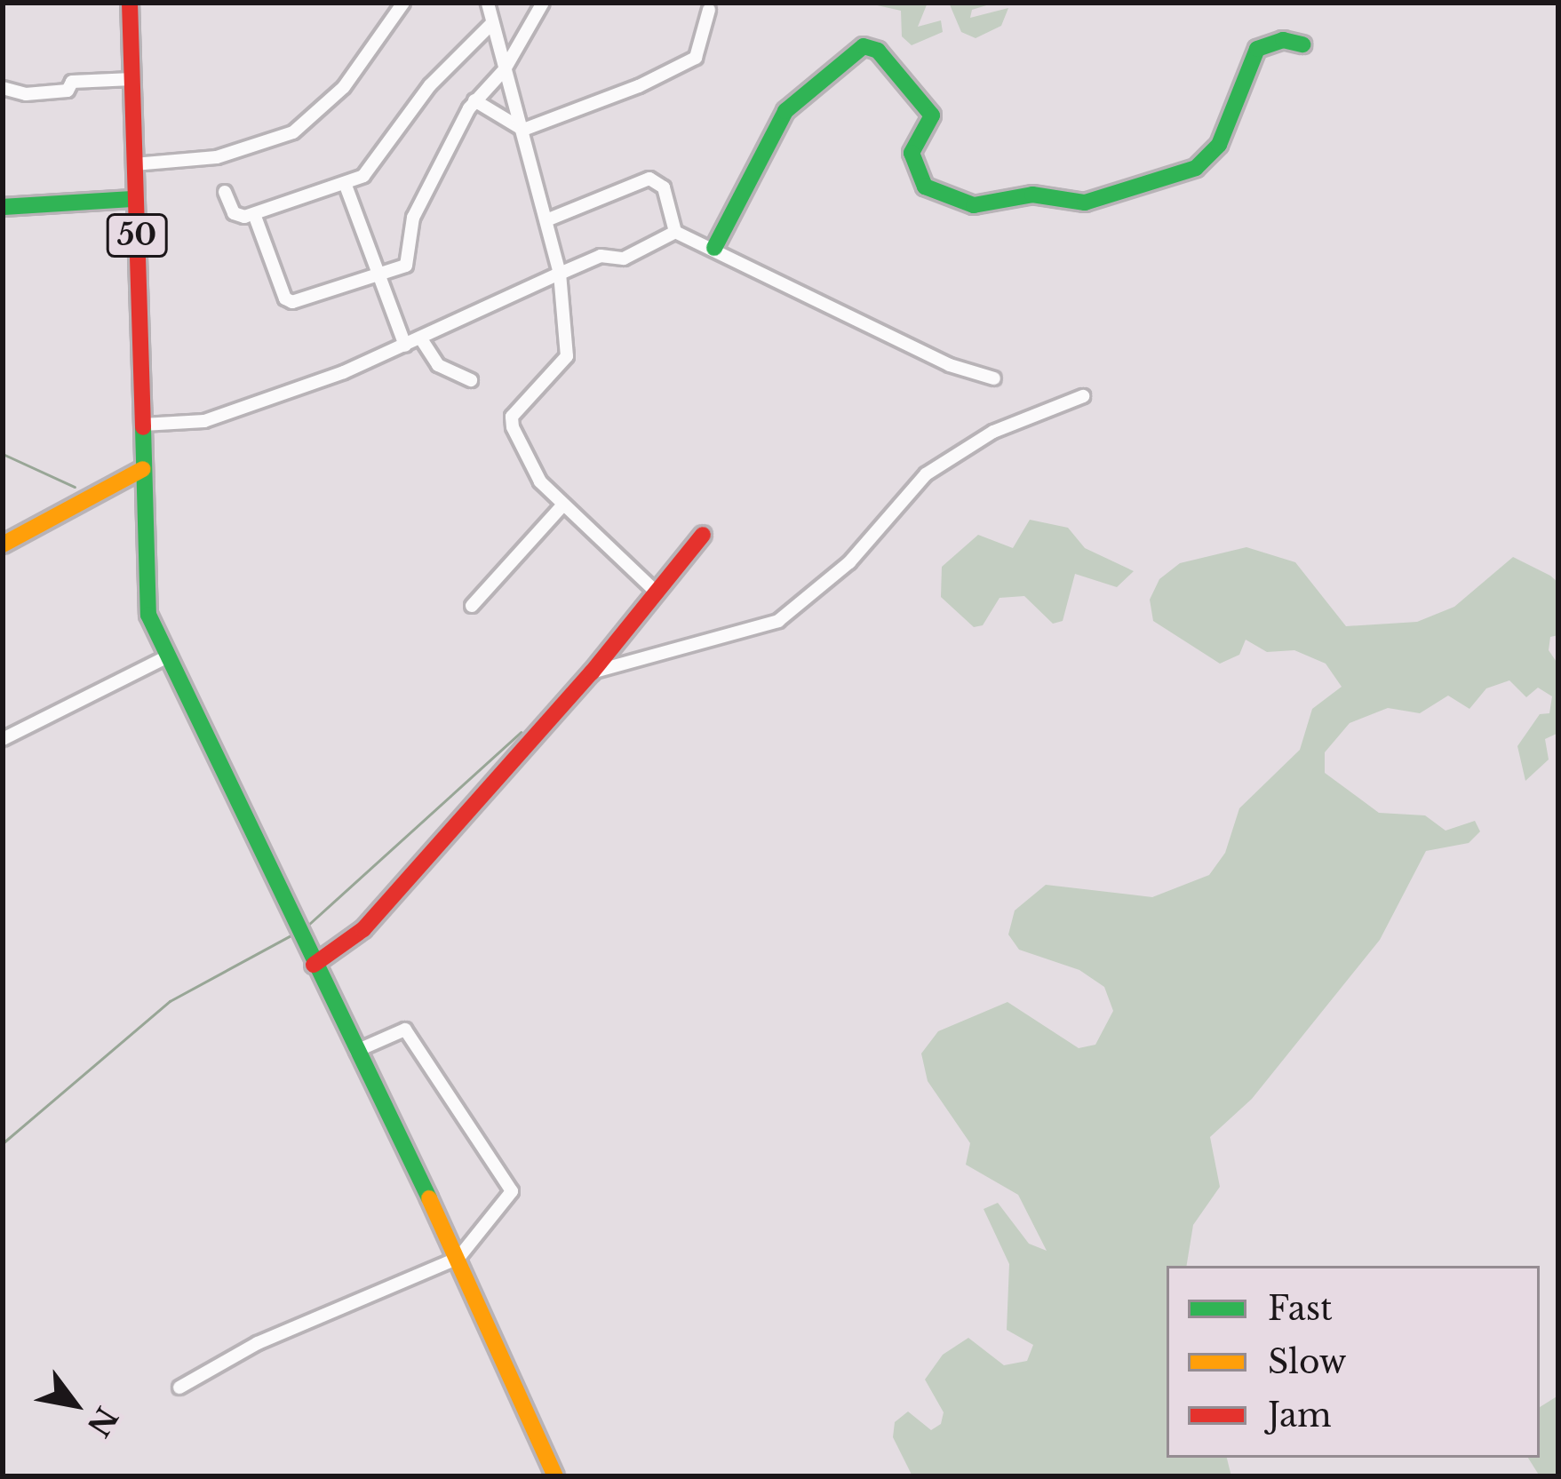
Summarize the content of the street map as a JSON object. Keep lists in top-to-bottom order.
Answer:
{
  "streets": {
    "main road": ["50"]
  },
  "legend": ["Fast", "Slow", "Jam"],
  "north": "bottom right"
}
